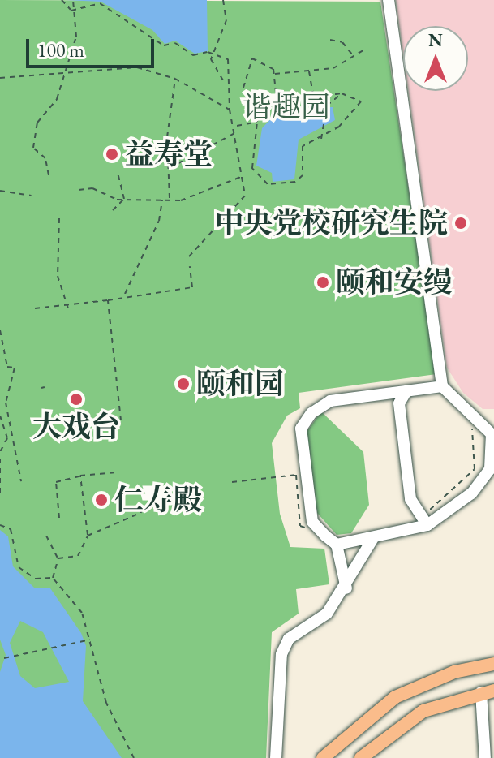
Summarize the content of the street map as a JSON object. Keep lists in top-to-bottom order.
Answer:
{
  "parks": ["谐趣园"],
  "places": [
    "益寿堂",
    "中央党校研究生院",
    "颐和安缦",
    "颐和园",
    "大戏台",
    "仁寿殿"
  ],
  "scale_bar": "100 m",
  "north": "top"
}
